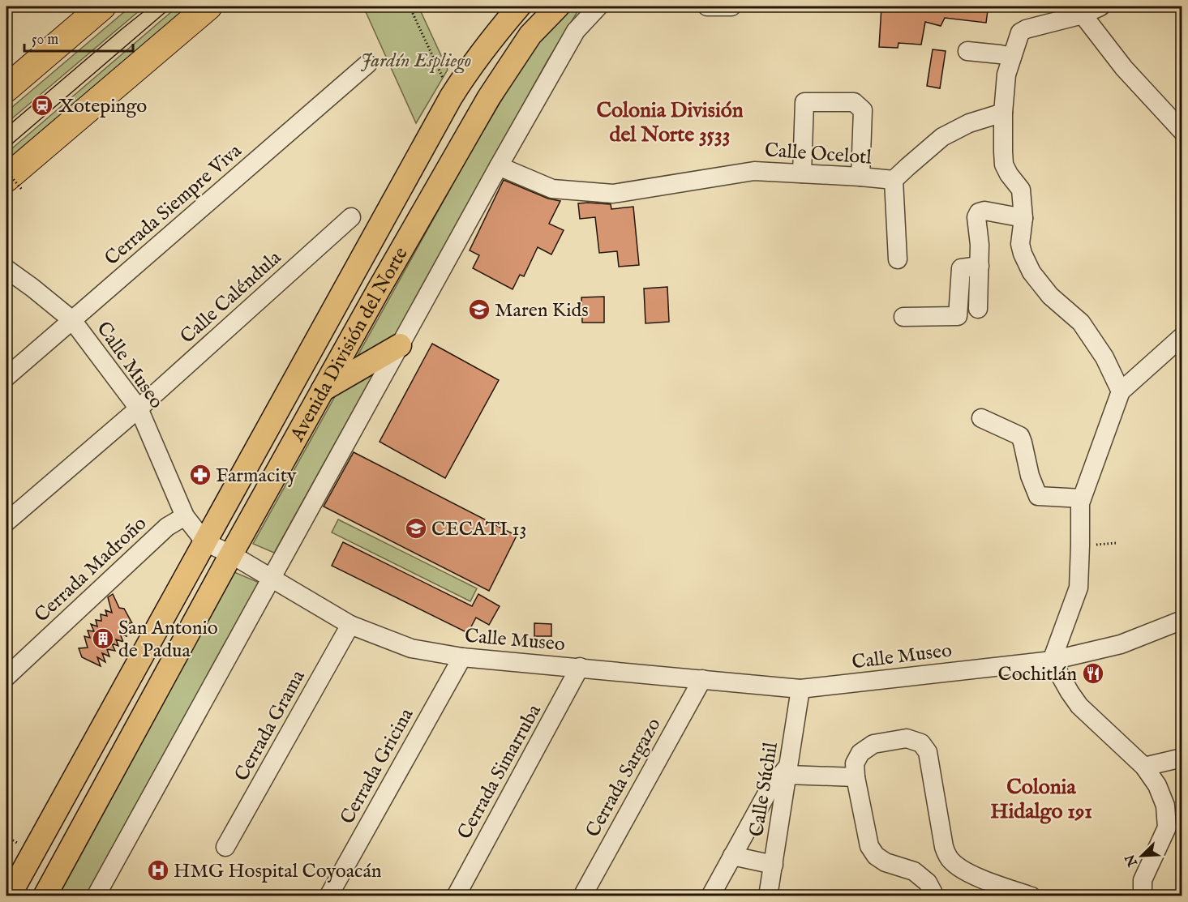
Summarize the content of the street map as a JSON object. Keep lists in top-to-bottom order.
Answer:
{
  "streets": {
    "main road": ["Avenida División del Norte"],
    "street": [
      "Calle Ocelotl",
      "Cerrada Siempre Viva",
      "Calle Caléndula",
      "Calle Museo",
      "Cerrada Madroño",
      "Cerrada Grama",
      "Cerrada Gricina",
      "Cerrada Simarruba",
      "Cerrada Sargazo",
      "Calle Súchil"
    ]
  },
  "crossings": [
    ["Cerrada Siempre Viva", "Calle Museo"],
    ["Calle Caléndula", "Calle Museo"],
    ["Avenida División del Norte", "Calle Museo"],
    ["Calle Museo", "Cerrada Madroño"],
    ["Calle Museo", "Cerrada Grama"],
    ["Calle Museo", "Cerrada Gricina"],
    ["Calle Museo", "Cerrada Simarruba"],
    ["Calle Museo", "Cerrada Sargazo"],
    ["Calle Museo", "Calle Súchil"]
  ],
  "districts": ["Colonia División del Norte 3533", "Colonia Hidalgo 191"],
  "parks": ["Jardín Espliego"],
  "places": {
    "station": ["Xotepingo"],
    "school or university": ["Maren Kids", "CECATI 13"],
    "pharmacy": ["Farmacity"],
    "building": ["San Antonio de Padua"],
    "restaurant": ["Cochitlán"],
    "hospital": ["HMG Hospital Coyoacán"]
  },
  "scale_bar": "50 m",
  "north": "bottom left"
}
